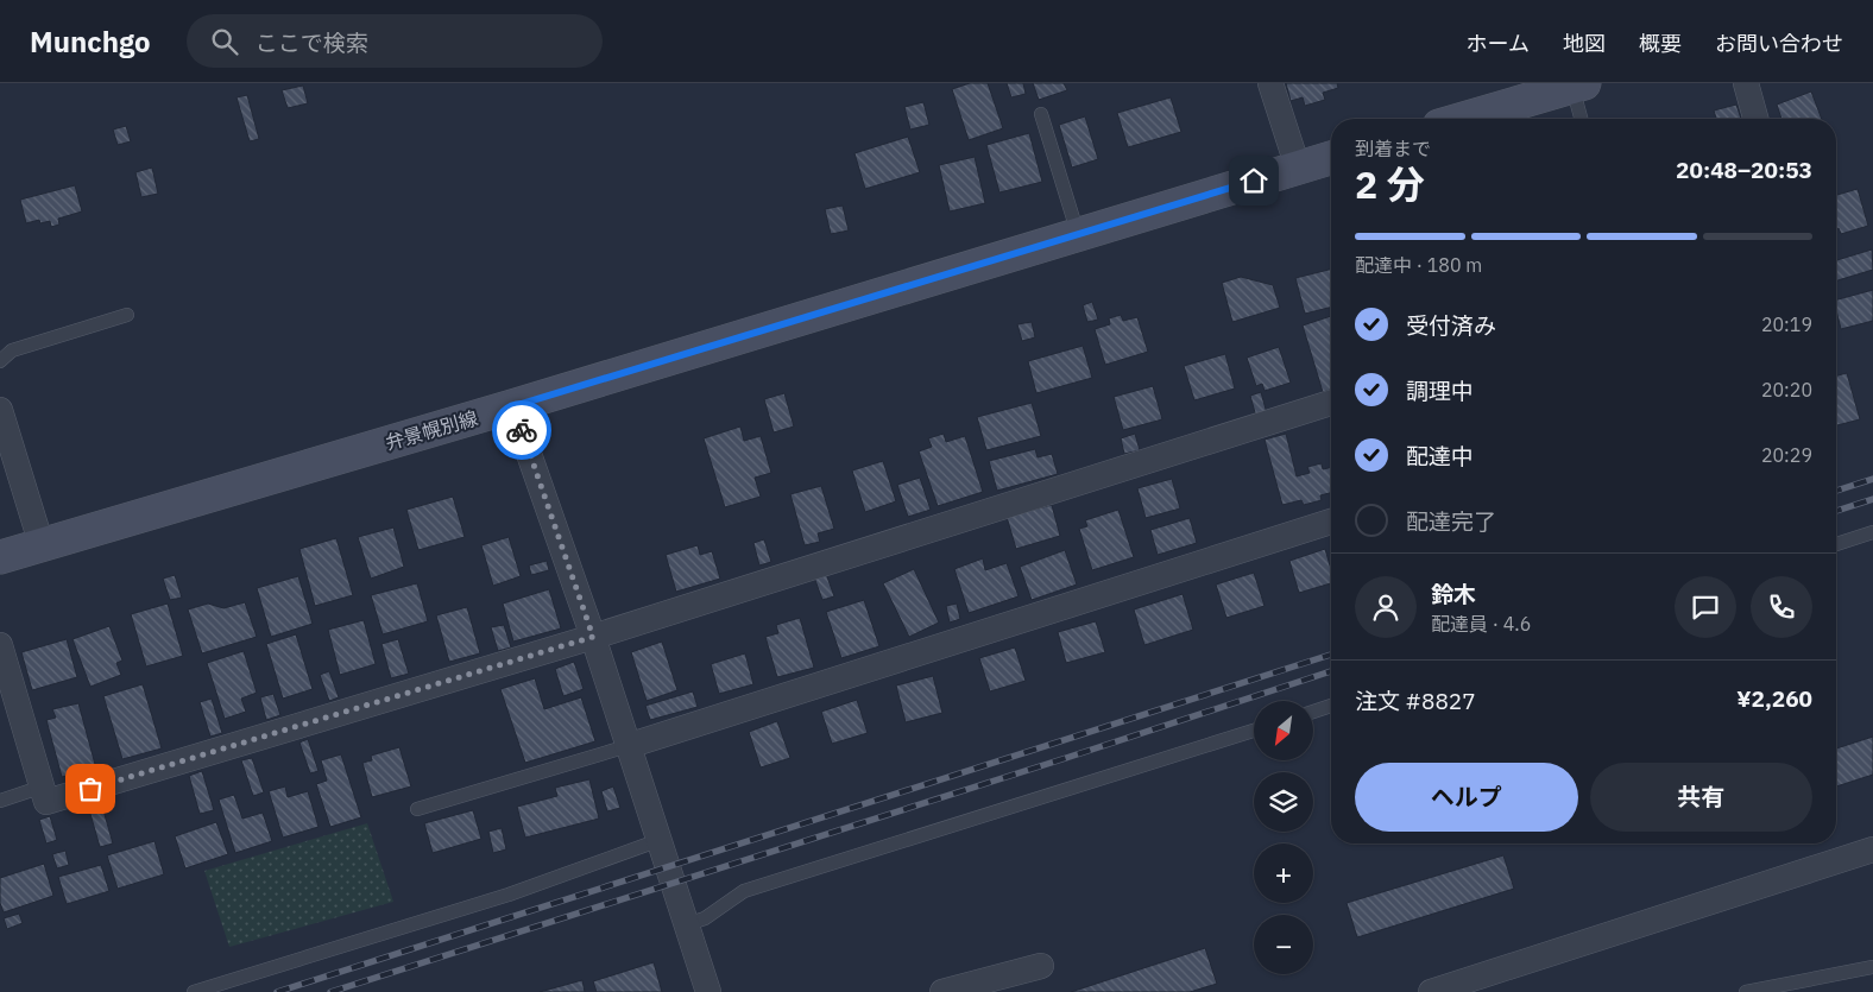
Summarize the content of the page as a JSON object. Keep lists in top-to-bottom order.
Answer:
{
  "streets": {
    "main road": ["弁景幌別線"]
  },
  "north": "bottom left",
  "page": {
    "header": "Munchgo",
    "search": "ここで検索",
    "nav": [
      "ホーム",
      "地図",
      "概要",
      "お問い合わせ"
    ],
    "heading": ["2 分", "到着まで", "20:48–20:53"],
    "panel": [
      "鈴木",
      "配達員 · 4.6",
      "注文 #8827",
      "¥2,260"
    ],
    "bar": "配達中 · 180 m",
    "list": [
      ["受付済み", "20:19"],
      ["調理中", "20:20"],
      ["配達中", "20:29"],
      "配達完了"
    ],
    "map_buttons": ["+", "−"],
    "buttons": ["ヘルプ", "共有"]
  }
}
